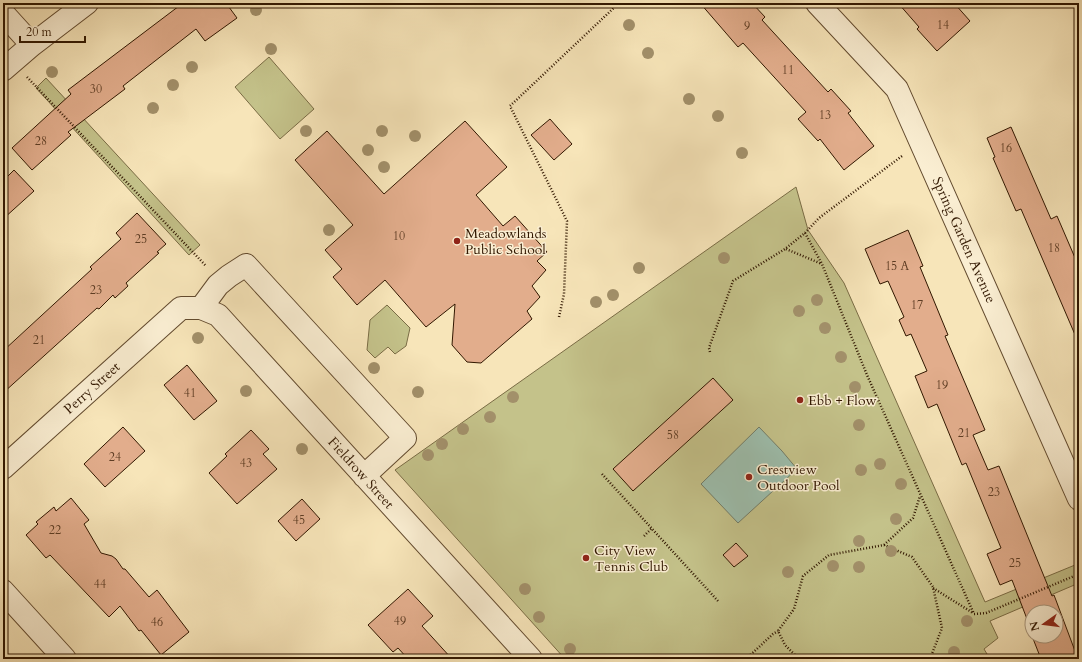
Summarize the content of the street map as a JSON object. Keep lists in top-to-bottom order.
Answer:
{
  "streets": {
    "street": ["Spring Garden Avenue", "Perry Street", "Fieldrow Street"]
  },
  "crossings": [
    ["Perry Street", "Fieldrow Street"]
  ],
  "places": [
    "Meadowlands Public School",
    "Ebb + Flow",
    "Crestview Outdoor Pool",
    "City View Tennis Club"
  ],
  "house_numbers": [
    "14",
    "9",
    "11",
    "30",
    "13",
    "28",
    "16",
    "10",
    "25",
    "18",
    "15 A",
    "23",
    "17",
    "21",
    "19",
    "41",
    "21",
    "58",
    "24",
    "43",
    "23",
    "45",
    "22",
    "25",
    "44",
    "49",
    "46"
  ],
  "scale_bar": "20 m",
  "north": "left"
}
